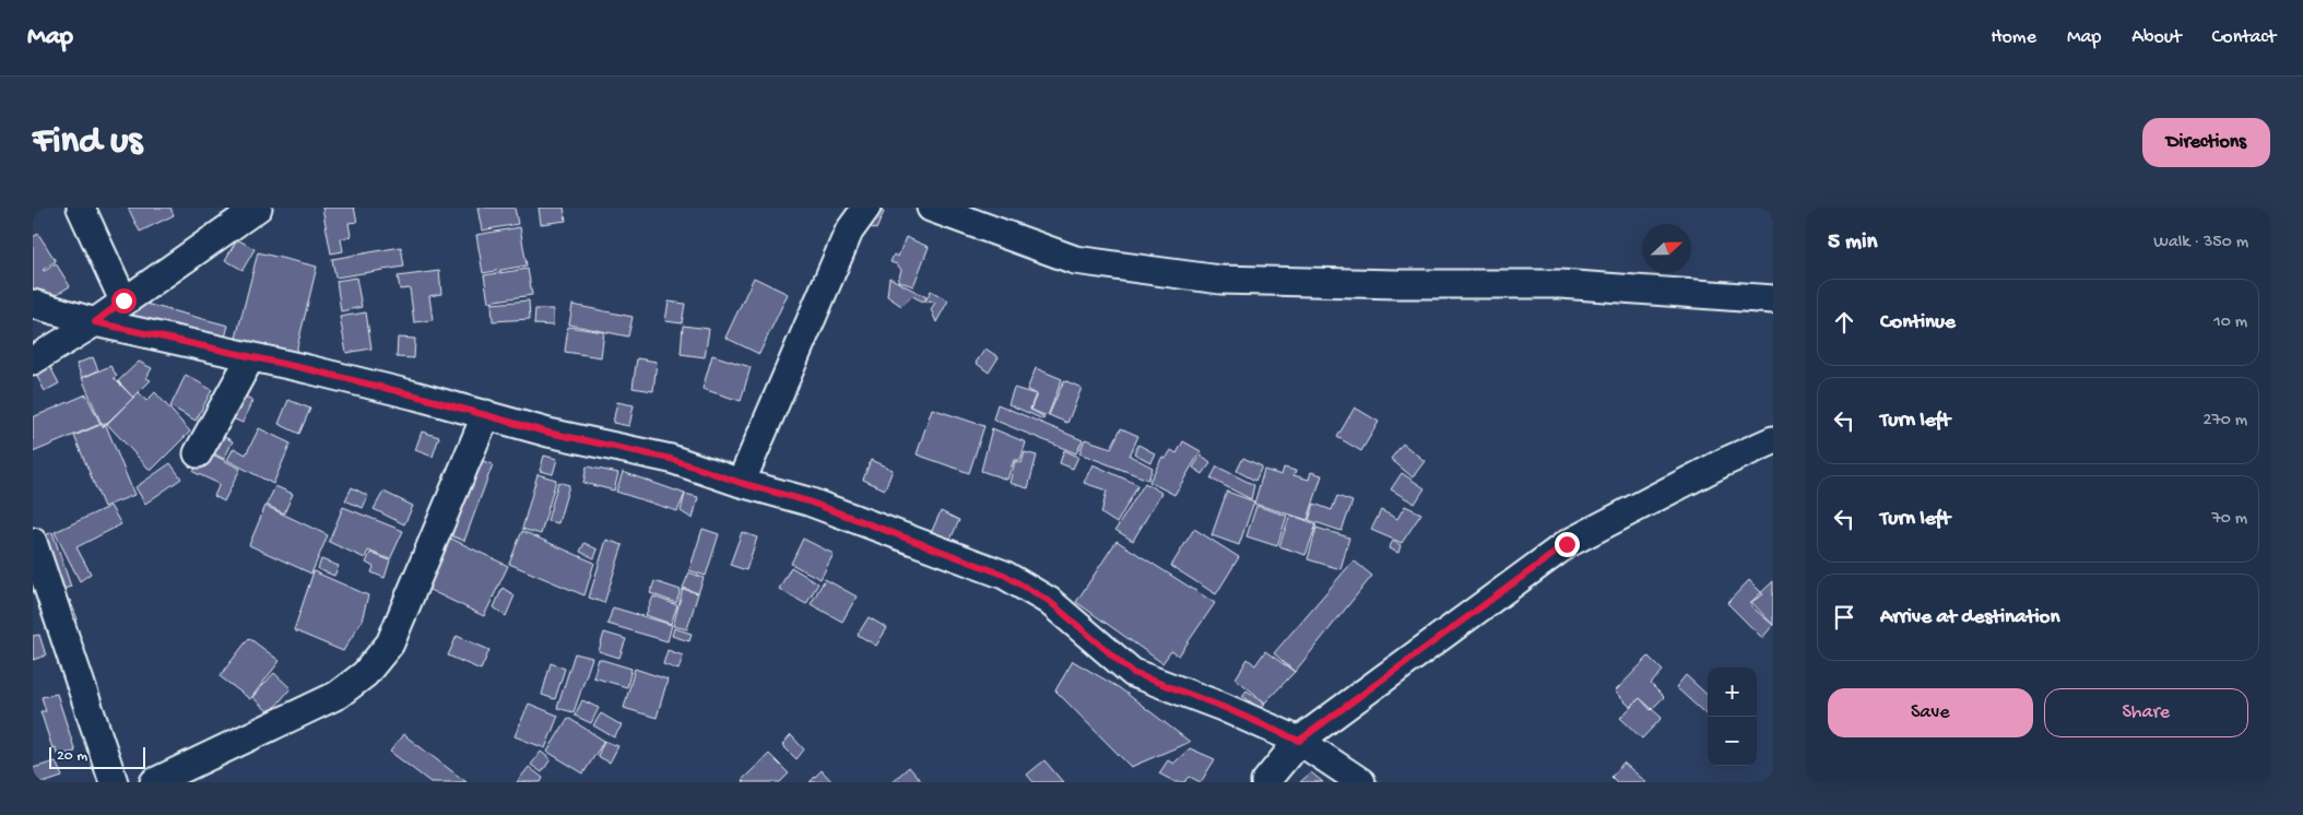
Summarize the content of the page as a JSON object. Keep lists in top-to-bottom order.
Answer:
{
  "scale_bar": "20 m",
  "north": "right",
  "page": {
    "header": "Map",
    "nav": [
      "Home",
      "Map",
      "About",
      "Contact"
    ],
    "buttons": [
      "Directions",
      ["Save", "Share"]
    ],
    "title": "Find us",
    "heading": ["5 min", "Walk · 350 m"],
    "list": [
      ["Continue", "10 m"],
      ["Turn left", "270 m"],
      ["Turn left", "70 m"],
      "Arrive at destination"
    ],
    "map_buttons": ["+", "−"],
    "scale": "20 m"
  }
}
